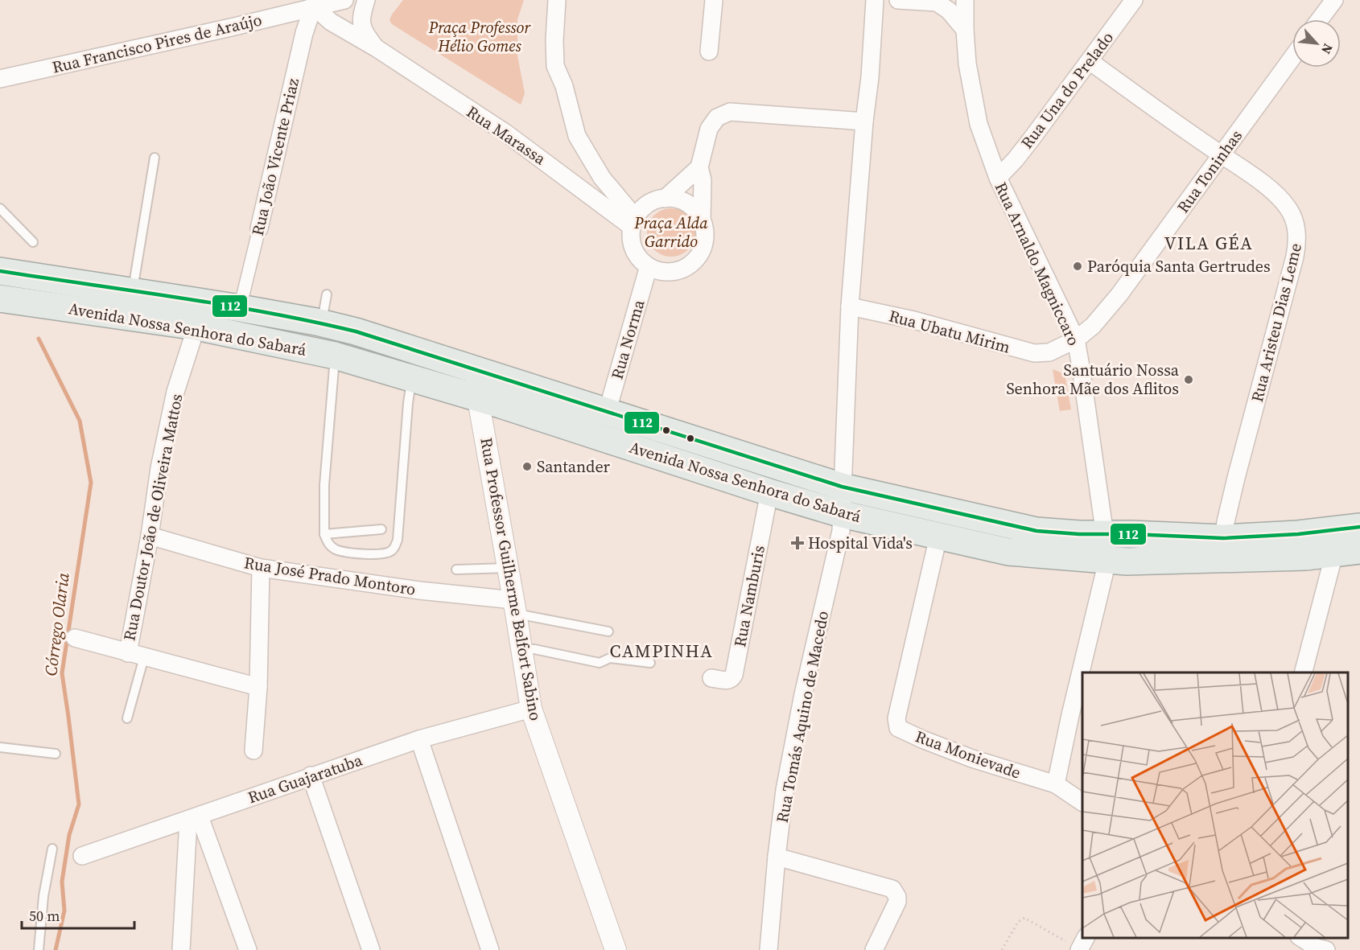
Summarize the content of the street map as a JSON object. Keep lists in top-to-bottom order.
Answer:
{
  "streets": {
    "main road": ["Avenida Nossa Senhora do Sabará"],
    "street": [
      "Rua Francisco Pires de Araújo",
      "Rua Una do Prelado",
      "Rua Marassa",
      "Rua João Vicente Priaz",
      "Rua Toninhas",
      "Rua Arnaldo Magniccaro",
      "Rua Aristeu Dias Leme",
      "Rua Ubatu Mirim",
      "Rua Norma",
      "Rua Doutor João de Oliveira Mattos",
      "Rua José Prado Montoro",
      "Rua Professor Guilherme Belfort Sabino",
      "Rua Namburis",
      "Rua Tomás Aquino de Macedo",
      "Rua Monievade",
      "Rua Guajaratuba"
    ]
  },
  "crossings": [
    ["Rua Francisco Pires de Araújo", "Rua Marassa"],
    ["Rua Francisco Pires de Araújo", "Rua João Vicente Priaz"],
    ["Rua Una do Prelado", "Rua Arnaldo Magniccaro"],
    ["Rua Una do Prelado", "Rua Aristeu Dias Leme"],
    ["Rua Marassa", "Rua João Vicente Priaz"],
    ["Rua Marassa", "Rua Norma"],
    ["Rua João Vicente Priaz", "Avenida Nossa Senhora do Sabará"],
    ["Rua Toninhas", "Rua Arnaldo Magniccaro"],
    ["Rua Toninhas", "Rua Aristeu Dias Leme"],
    ["Rua Toninhas", "Rua Ubatu Mirim"],
    ["Rua Arnaldo Magniccaro", "Avenida Nossa Senhora do Sabará"],
    ["Rua Arnaldo Magniccaro", "Rua Ubatu Mirim"],
    ["Rua Arnaldo Magniccaro", "Rua Monievade"],
    ["Rua Aristeu Dias Leme", "Avenida Nossa Senhora do Sabará"],
    ["Avenida Nossa Senhora do Sabará", "Rua Norma"],
    ["Avenida Nossa Senhora do Sabará", "Rua Doutor João de Oliveira Mattos"],
    ["Avenida Nossa Senhora do Sabará", "Rua Professor Guilherme Belfort Sabino"],
    ["Avenida Nossa Senhora do Sabará", "Rua Namburis"],
    ["Avenida Nossa Senhora do Sabará", "Rua Tomás Aquino de Macedo"],
    ["Avenida Nossa Senhora do Sabará", "Rua Monievade"],
    ["Rua Ubatu Mirim", "Rua Tomás Aquino de Macedo"],
    ["Rua Doutor João de Oliveira Mattos", "Rua José Prado Montoro"],
    ["Rua José Prado Montoro", "Rua Professor Guilherme Belfort Sabino"],
    ["Rua Professor Guilherme Belfort Sabino", "Rua Guajaratuba"]
  ],
  "districts": ["VILA GÉA", "CAMPINHA"],
  "water": ["Córrego Olaria"],
  "parks": ["Praça Professor Hélio Gomes", "Praça Alda Garrido"],
  "places": {
    "other": ["Paróquia Santa Gertrudes", "Santuário Nossa Senhora Mãe dos Aflitos", "Santander"],
    "health": ["Hospital Vida's"]
  },
  "lines": ["transit line 112"],
  "scale_bar": "50 m",
  "north": "bottom right"
}
